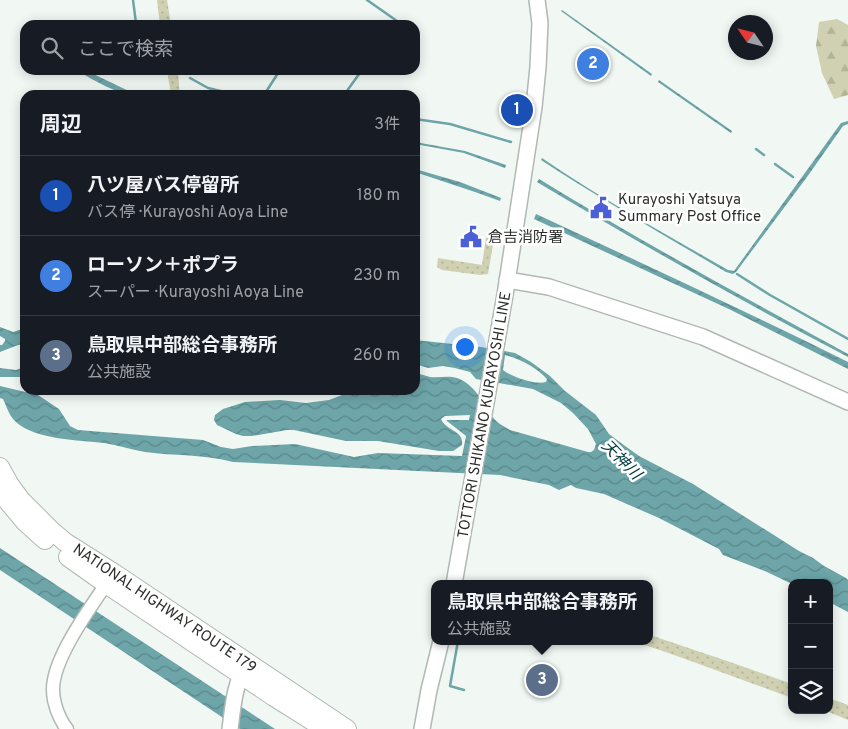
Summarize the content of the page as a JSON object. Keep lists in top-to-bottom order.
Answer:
{
  "streets": {
    "highway": ["NATIONAL HIGHWAY ROUTE 179"],
    "main road": ["TOTTORI SHIKANO KURAYOSHI LINE"]
  },
  "water": ["天神川"],
  "places": {
    "public building": ["Kurayoshi Yatsuya Summary Post Office", "倉吉消防署"]
  },
  "north": "top left",
  "page": {
    "search": "ここで検索",
    "pins": ["2", "1", "3"],
    "heading": ["周辺", "3件"],
    "list": [
      {
        "mark": "1",
        "name": "八ツ屋バス停留所",
        "note": "バス停 · Kurayoshi Aoya Line",
        "value": "180 m"
      },
      {
        "mark": "2",
        "name": "ローソン＋ポプラ",
        "note": "スーパー · Kurayoshi Aoya Line",
        "value": "230 m"
      },
      {
        "mark": "3",
        "name": "鳥取県中部総合事務所",
        "note": "公共施設",
        "value": "260 m"
      }
    ],
    "map_buttons": ["+", "−"],
    "popup": ["鳥取県中部総合事務所", "公共施設"]
  }
}
